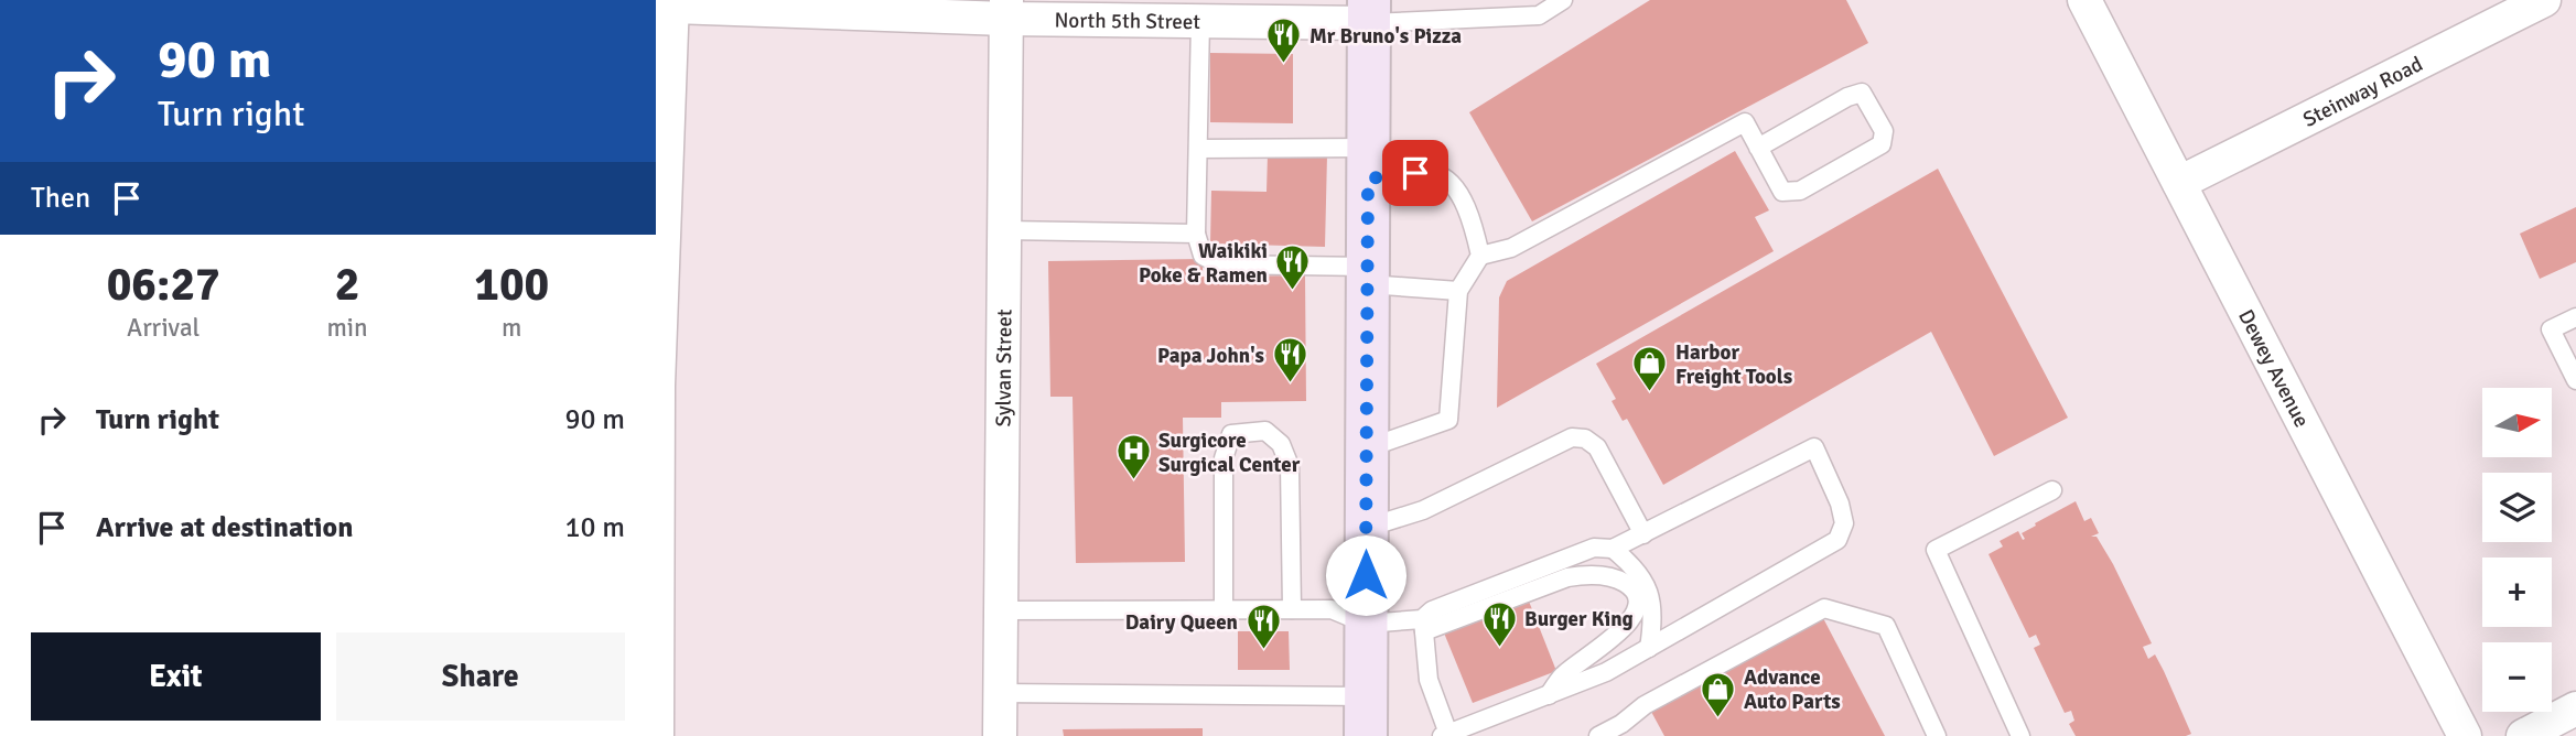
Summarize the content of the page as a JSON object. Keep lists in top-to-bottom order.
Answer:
{
  "streets": {
    "street": [
      "North 5th Street",
      "Steinway Road",
      "Sylvan Street",
      "Dewey Avenue"
    ]
  },
  "crossings": [
    ["North 5th Street", "Sylvan Street"],
    ["Steinway Road", "Dewey Avenue"]
  ],
  "places": {
    "restaurant": [
      "Mr Bruno's Pizza",
      "Waikiki Poke & Ramen",
      "Papa John's",
      "Burger King",
      "Dairy Queen"
    ],
    "shop": ["Harbor Freight Tools", "Advance Auto Parts"],
    "hospital": ["Surgicore Surgical Center"]
  },
  "north": "right",
  "page": {
    "turn": ["90 m", "Turn right"],
    "then": "Then",
    "eta": [
      "06:27",
      "Arrival",
      "2",
      "min",
      "100",
      "m"
    ],
    "list": [
      {
        "name": "Turn right",
        "value": "90 m"
      },
      {
        "name": "Arrive at destination",
        "value": "10 m"
      }
    ],
    "map_buttons": ["+", "−"],
    "buttons": ["Exit", "Share"]
  }
}
